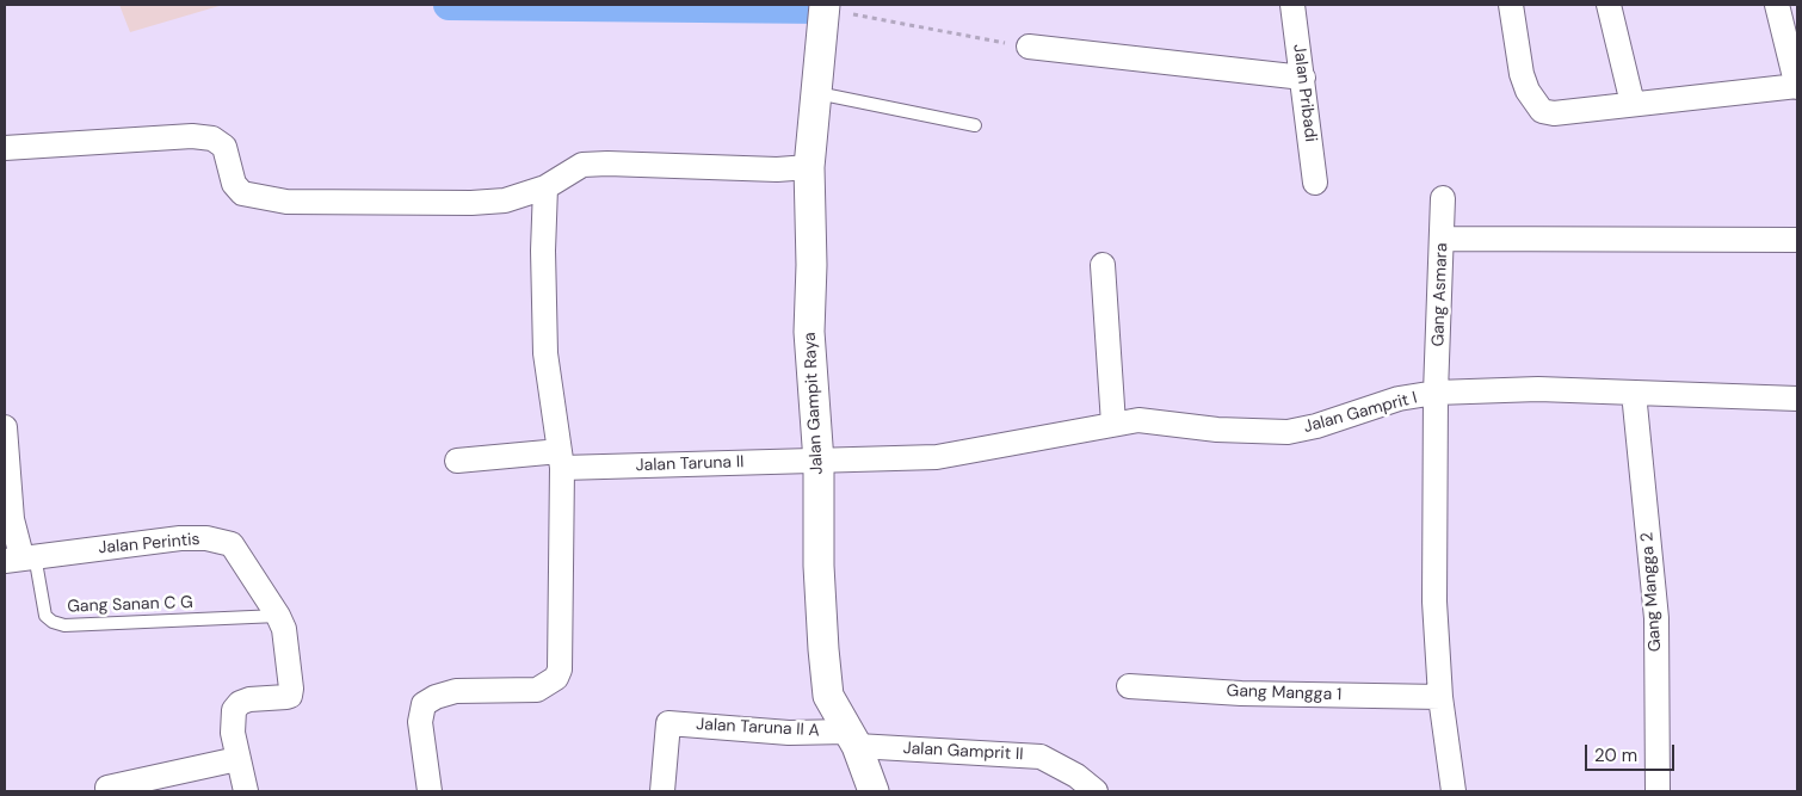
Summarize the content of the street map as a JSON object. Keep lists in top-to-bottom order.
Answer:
{
  "streets": {
    "street": [
      "Jalan Pribadi",
      "Gang Asmara",
      "Jalan Gampit Raya",
      "Jalan Gamprit I",
      "Jalan Taruna II",
      "Jalan Perintis",
      "Gang Mangga 2",
      "Gang Mangga 1",
      "Jalan Taruna II A",
      "Jalan Gamprit II"
    ],
    "lane": ["Gang Sanan C G"]
  },
  "crossings": [
    ["Gang Asmara", "Jalan Gamprit I"],
    ["Jalan Gampit Raya", "Jalan Gamprit I"],
    ["Jalan Gampit Raya", "Jalan Taruna II"],
    ["Jalan Gampit Raya", "Jalan Taruna II A"],
    ["Jalan Gampit Raya", "Jalan Gamprit II"],
    ["Jalan Gamprit I", "Jalan Taruna II"],
    ["Jalan Gamprit I", "Gang Mangga 2"],
    ["Jalan Perintis", "Gang Sanan C G"],
    ["Jalan Taruna II A", "Jalan Gamprit II"]
  ],
  "scale_bar": "20 m"
}
